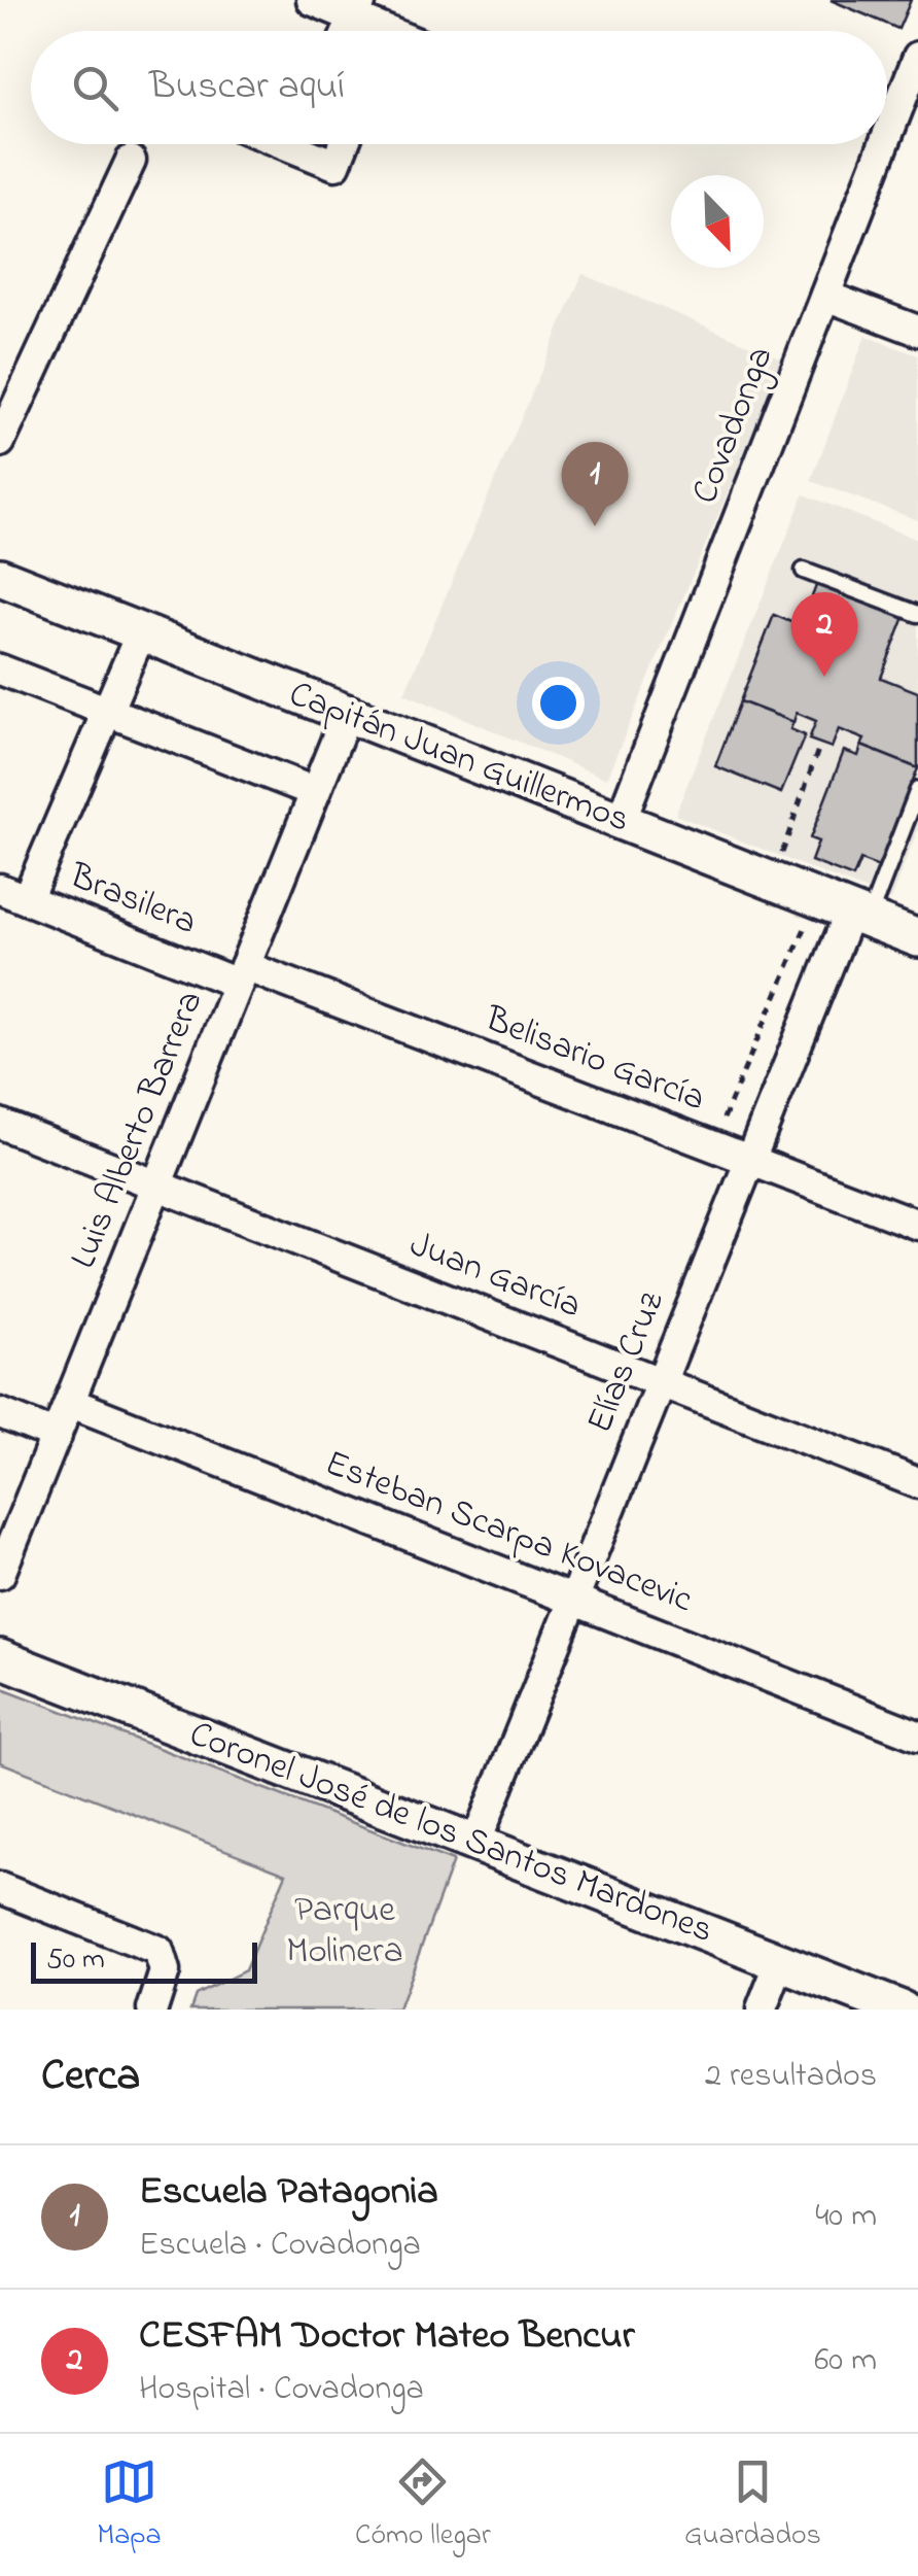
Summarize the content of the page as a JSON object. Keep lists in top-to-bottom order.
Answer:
{
  "streets": {
    "street": [
      "Covadonga",
      "Capitán Juan Guillermos",
      "Brasilera",
      "Belisario García",
      "Luis Alberto Barrera",
      "Juan García",
      "Elías Cruz",
      "Esteban Scarpa Kovacevic",
      "Coronel José de los Santos Mardones"
    ]
  },
  "crossings": [
    ["Covadonga", "Capitán Juan Guillermos"],
    ["Capitán Juan Guillermos", "Luis Alberto Barrera"],
    ["Capitán Juan Guillermos", "Elías Cruz"],
    ["Brasilera", "Belisario García"],
    ["Brasilera", "Luis Alberto Barrera"],
    ["Belisario García", "Luis Alberto Barrera"],
    ["Belisario García", "Elías Cruz"],
    ["Luis Alberto Barrera", "Juan García"],
    ["Luis Alberto Barrera", "Esteban Scarpa Kovacevic"],
    ["Juan García", "Elías Cruz"],
    ["Elías Cruz", "Esteban Scarpa Kovacevic"],
    ["Elías Cruz", "Coronel José de los Santos Mardones"]
  ],
  "parks": ["Parque Molinera"],
  "scale_bar": "50 m",
  "north": "bottom right",
  "page": {
    "search": "Buscar aquí",
    "pins": ["1", "2"],
    "scale": "50 m",
    "heading": ["Cerca", "2 resultados"],
    "list": [
      {
        "mark": "1",
        "name": "Escuela Patagonia",
        "note": "Escuela · Covadonga",
        "value": "40 m"
      },
      {
        "mark": "2",
        "name": "CESFAM Doctor Mateo Bencur",
        "note": "Hospital · Covadonga",
        "value": "60 m"
      }
    ],
    "nav": ["Mapa", "Cómo llegar", "Guardados"]
  }
}
